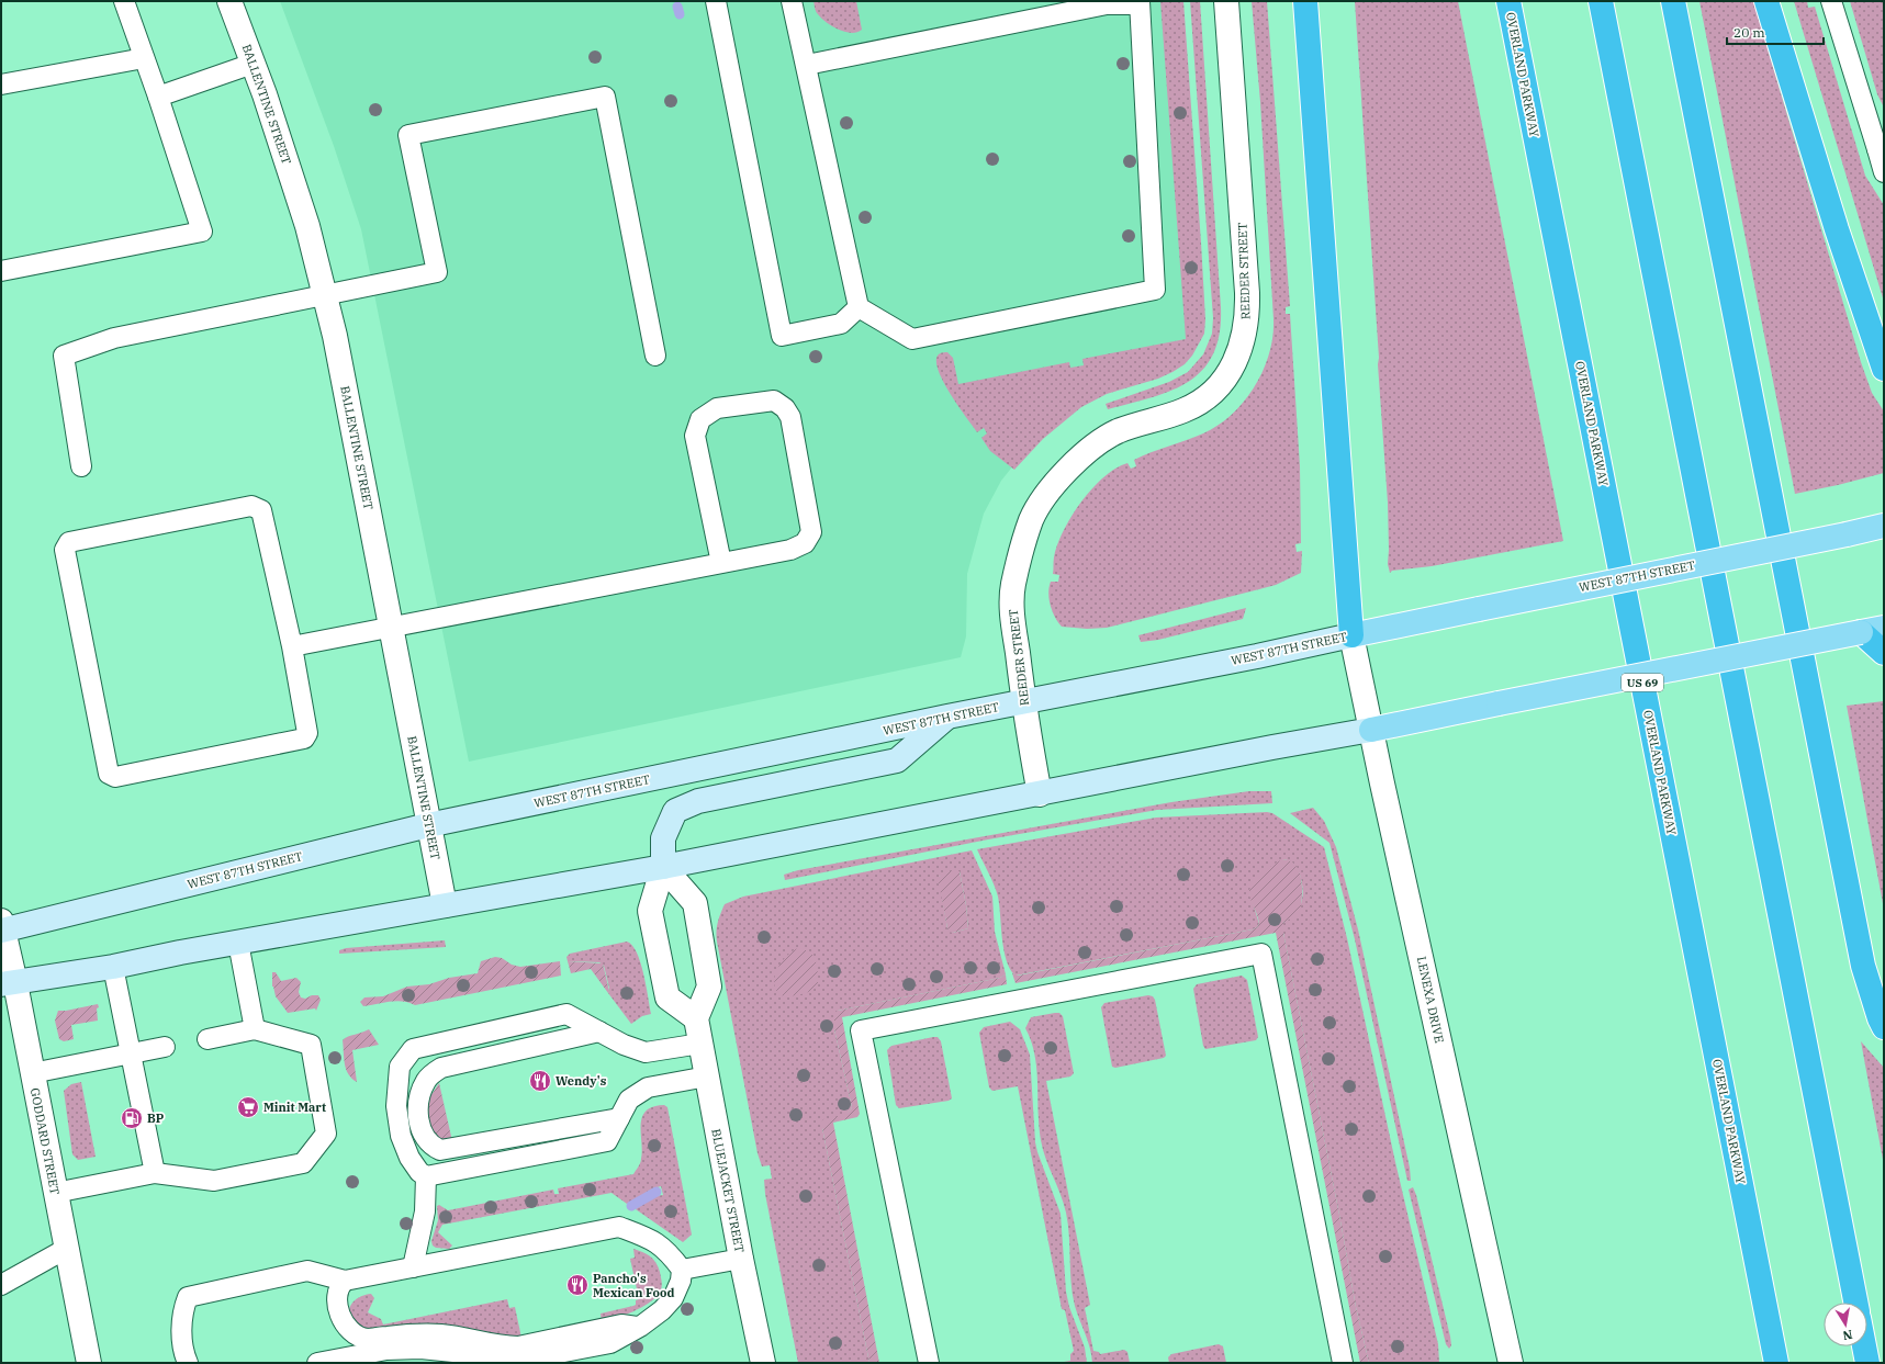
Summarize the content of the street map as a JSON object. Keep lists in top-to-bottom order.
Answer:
{
  "streets": {
    "highway": ["OVERLAND PARKWAY", "US 69"],
    "main road": ["WEST 87TH STREET"],
    "street": [
      "BALLENTINE STREET",
      "REEDER STREET",
      "LENEXA DRIVE",
      "GODDARD STREET",
      "BLUEJACKET STREET"
    ]
  },
  "crossings": [
    ["BALLENTINE STREET", "WEST 87TH STREET"],
    ["REEDER STREET", "WEST 87TH STREET"],
    ["WEST 87TH STREET", "LENEXA DRIVE"],
    ["WEST 87TH STREET", "GODDARD STREET"]
  ],
  "places": {
    "restaurant": ["Wendy's", "Pancho's Mexican Food"],
    "supermarket": ["Minit Mart"],
    "fuel station": ["BP"]
  },
  "scale_bar": "20 m",
  "north": "bottom"
}
